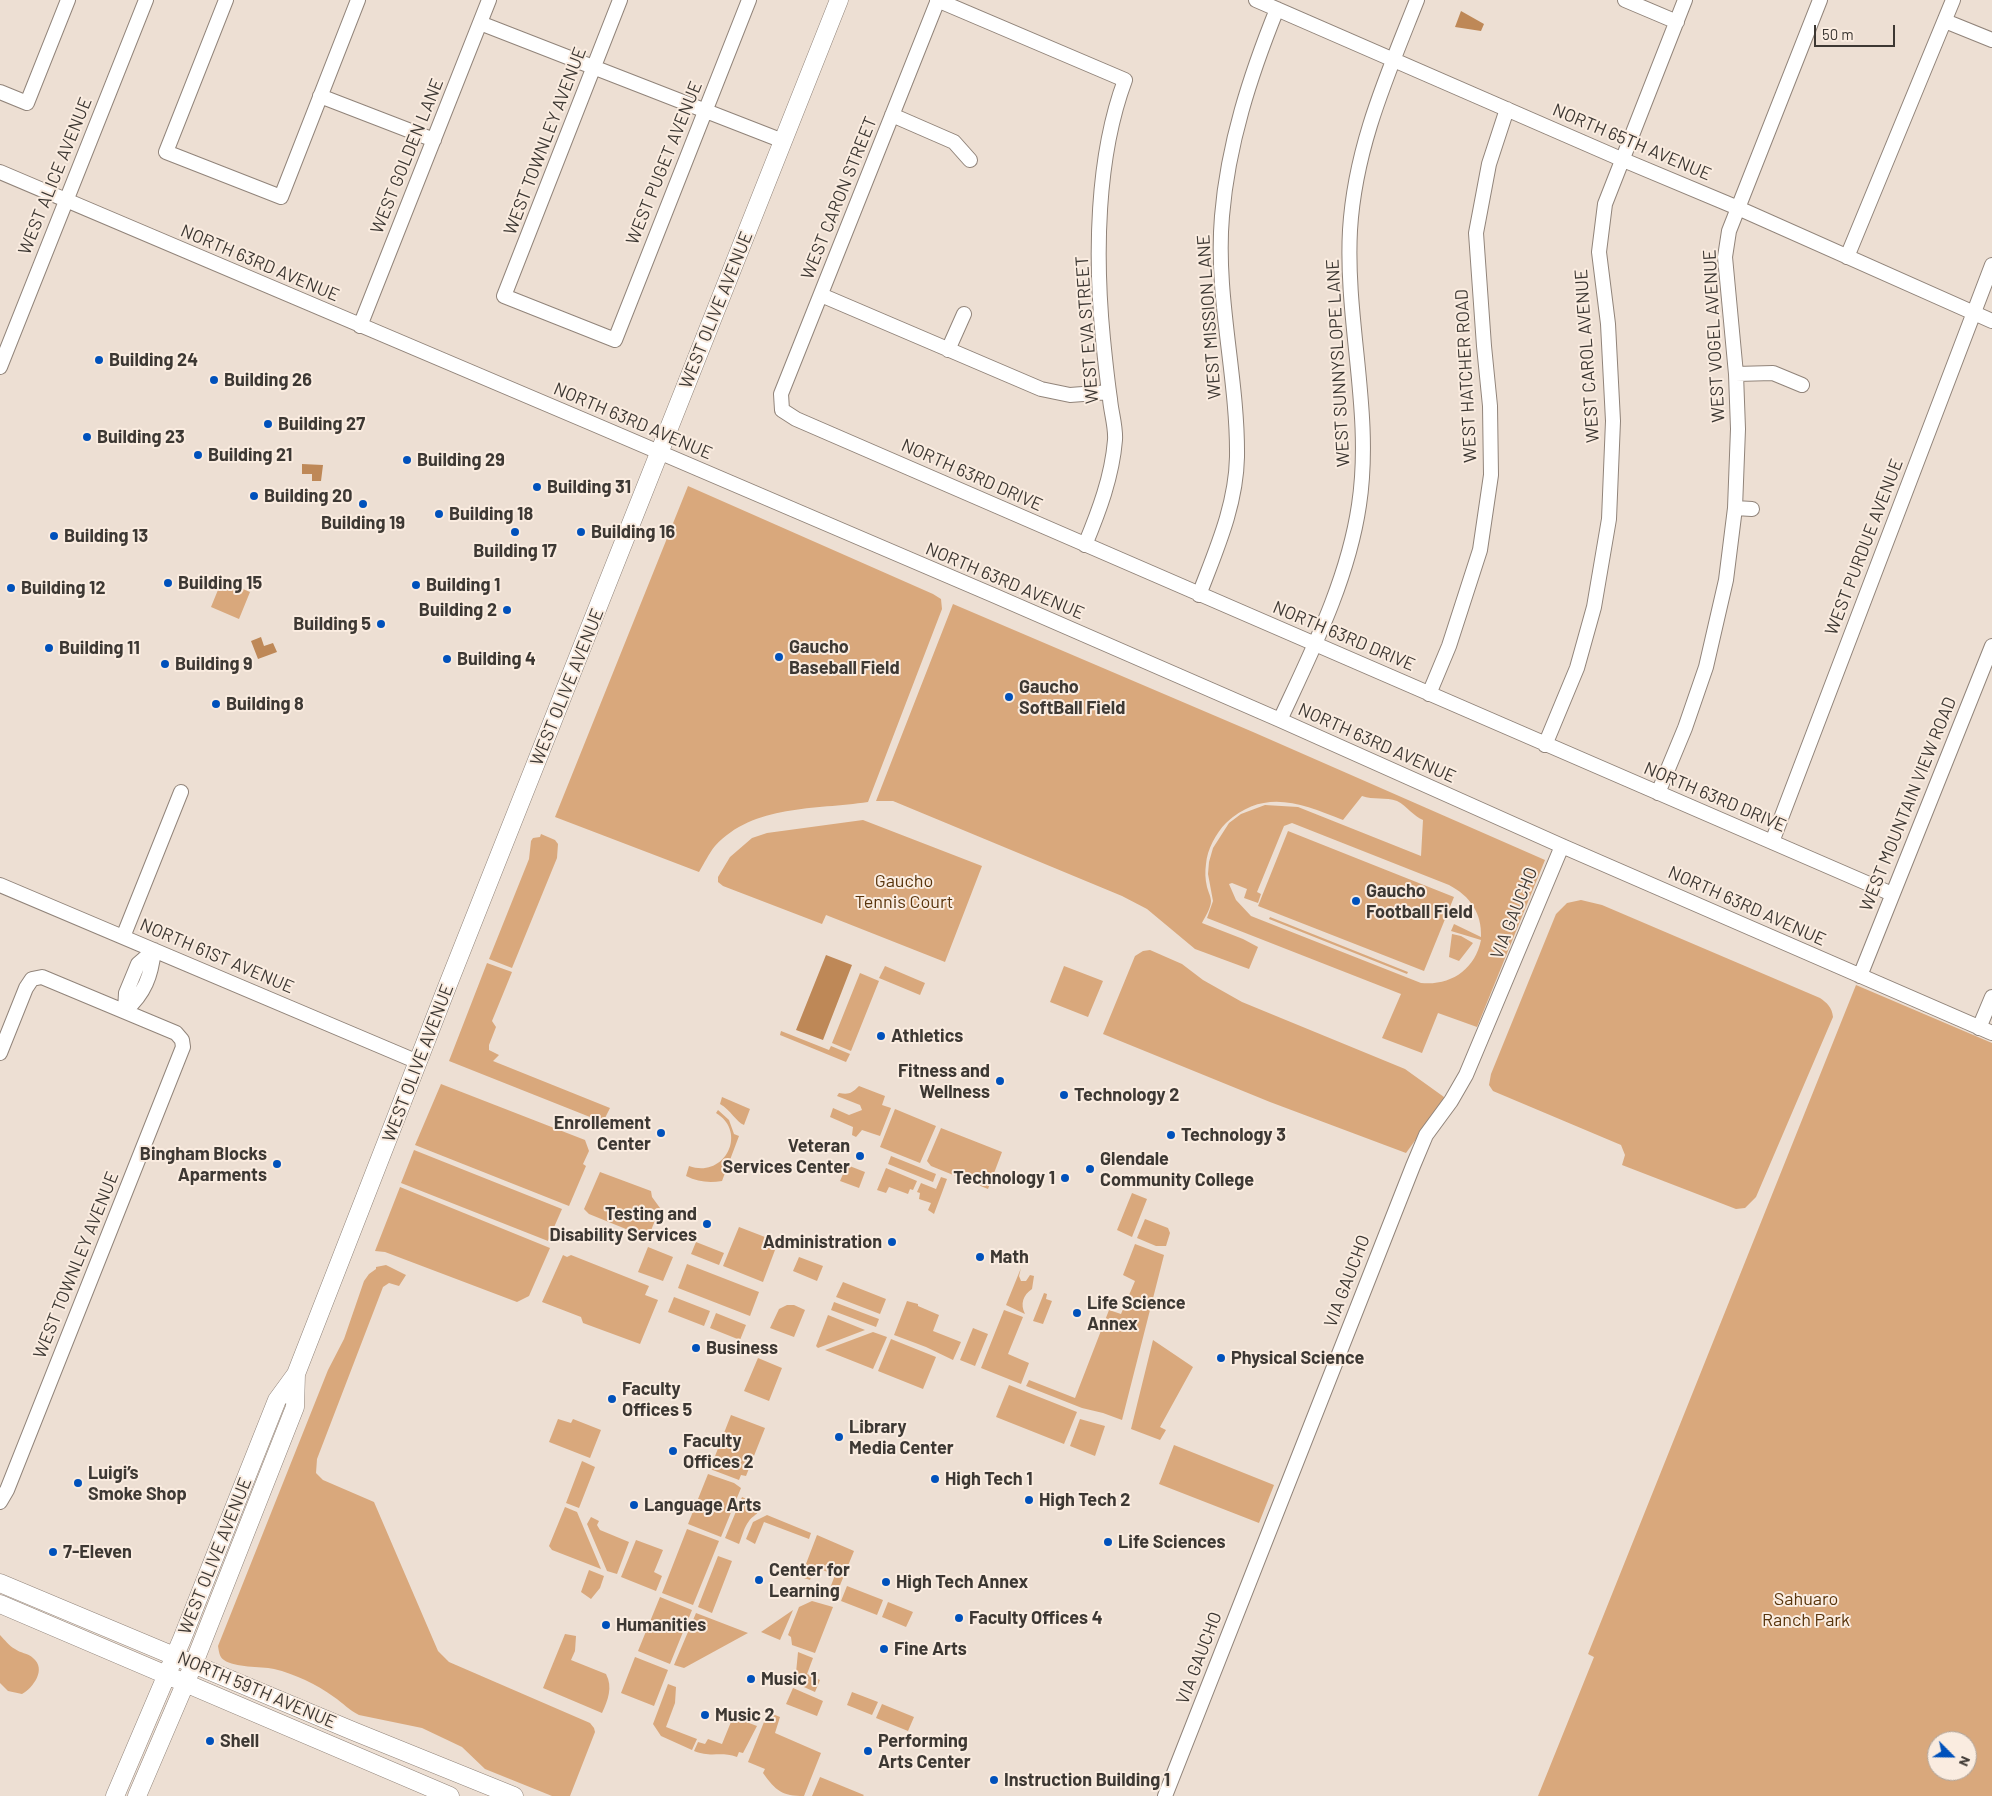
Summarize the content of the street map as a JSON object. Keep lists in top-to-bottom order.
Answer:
{
  "streets": {
    "main road": ["WEST OLIVE AVENUE", "NORTH 59TH AVENUE"],
    "street": [
      "WEST TOWNLEY AVENUE",
      "NORTH 65TH AVENUE",
      "WEST GOLDEN LANE",
      "WEST PUGET AVENUE",
      "WEST ALICE AVENUE",
      "WEST CARON STREET",
      "NORTH 63RD AVENUE",
      "WEST MISSION LANE",
      "WEST EVA STREET",
      "WEST VOGEL AVENUE",
      "WEST CAROL AVENUE",
      "WEST SUNNYSLOPE LANE",
      "WEST HATCHER ROAD",
      "NORTH 63RD DRIVE",
      "WEST PURDUE AVENUE",
      "WEST MOUNTAIN VIEW ROAD",
      "VIA GAUCHO",
      "NORTH 61ST AVENUE"
    ]
  },
  "crossings": [
    ["WEST TOWNLEY AVENUE", "WEST PUGET AVENUE"],
    ["NORTH 65TH AVENUE", "WEST MISSION LANE"],
    ["NORTH 65TH AVENUE", "WEST VOGEL AVENUE"],
    ["NORTH 65TH AVENUE", "WEST CAROL AVENUE"],
    ["NORTH 65TH AVENUE", "WEST SUNNYSLOPE LANE"],
    ["NORTH 65TH AVENUE", "WEST HATCHER ROAD"],
    ["NORTH 65TH AVENUE", "WEST PURDUE AVENUE"],
    ["WEST GOLDEN LANE", "NORTH 63RD AVENUE"],
    ["WEST ALICE AVENUE", "NORTH 63RD AVENUE"],
    ["WEST CARON STREET", "WEST EVA STREET"],
    ["WEST CARON STREET", "NORTH 63RD DRIVE"],
    ["NORTH 63RD AVENUE", "WEST OLIVE AVENUE"],
    ["NORTH 63RD AVENUE", "WEST SUNNYSLOPE LANE"],
    ["NORTH 63RD AVENUE", "WEST MOUNTAIN VIEW ROAD"],
    ["NORTH 63RD AVENUE", "VIA GAUCHO"],
    ["WEST OLIVE AVENUE", "NORTH 61ST AVENUE"],
    ["WEST OLIVE AVENUE", "NORTH 59TH AVENUE"],
    ["WEST MISSION LANE", "NORTH 63RD DRIVE"],
    ["WEST EVA STREET", "NORTH 63RD DRIVE"],
    ["WEST VOGEL AVENUE", "NORTH 63RD DRIVE"],
    ["WEST CAROL AVENUE", "NORTH 63RD DRIVE"],
    ["WEST SUNNYSLOPE LANE", "NORTH 63RD DRIVE"],
    ["WEST HATCHER ROAD", "NORTH 63RD DRIVE"],
    ["NORTH 63RD DRIVE", "WEST PURDUE AVENUE"],
    ["NORTH 63RD DRIVE", "WEST MOUNTAIN VIEW ROAD"]
  ],
  "parks": ["Gaucho Tennis Court", "Sahuaro Ranch Park"],
  "places": [
    "Building 24",
    "Building 26",
    "Building 27",
    "Building 23",
    "Building 21",
    "Building 29",
    "Building 31",
    "Building 20",
    "Building 19",
    "Building 18",
    "Building 17",
    "Building 16",
    "Building 13",
    "Building 15",
    "Building 1",
    "Building 12",
    "Building 2",
    "Building 5",
    "Building 11",
    "Gaucho Baseball Field",
    "Building 4",
    "Building 9",
    "Gaucho SoftBall Field",
    "Building 8",
    "Gaucho Football Field",
    "Athletics",
    "Fitness and Wellness",
    "Technology 2",
    "Enrollement Center",
    "Technology 3",
    "Veteran Services Center",
    "Bingham Blocks Aparments",
    "Glendale Community College",
    "Technology 1",
    "Testing and Disability Services",
    "Administration",
    "Math",
    "Life Science Annex",
    "Business",
    "Physical Science",
    "Faculty Offices 5",
    "Library Media Center",
    "Faculty Offices 2",
    "High Tech 1",
    "Luigi’s Smoke Shop",
    "High Tech 2",
    "Language Arts",
    "Life Sciences",
    "7-Eleven",
    "Center for Learning",
    "High Tech Annex",
    "Faculty Offices 4",
    "Humanities",
    "Fine Arts",
    "Music 1",
    "Music 2",
    "Shell",
    "Performing Arts Center",
    "Instruction Building 1"
  ],
  "scale_bar": "50 m",
  "north": "bottom right"
}
